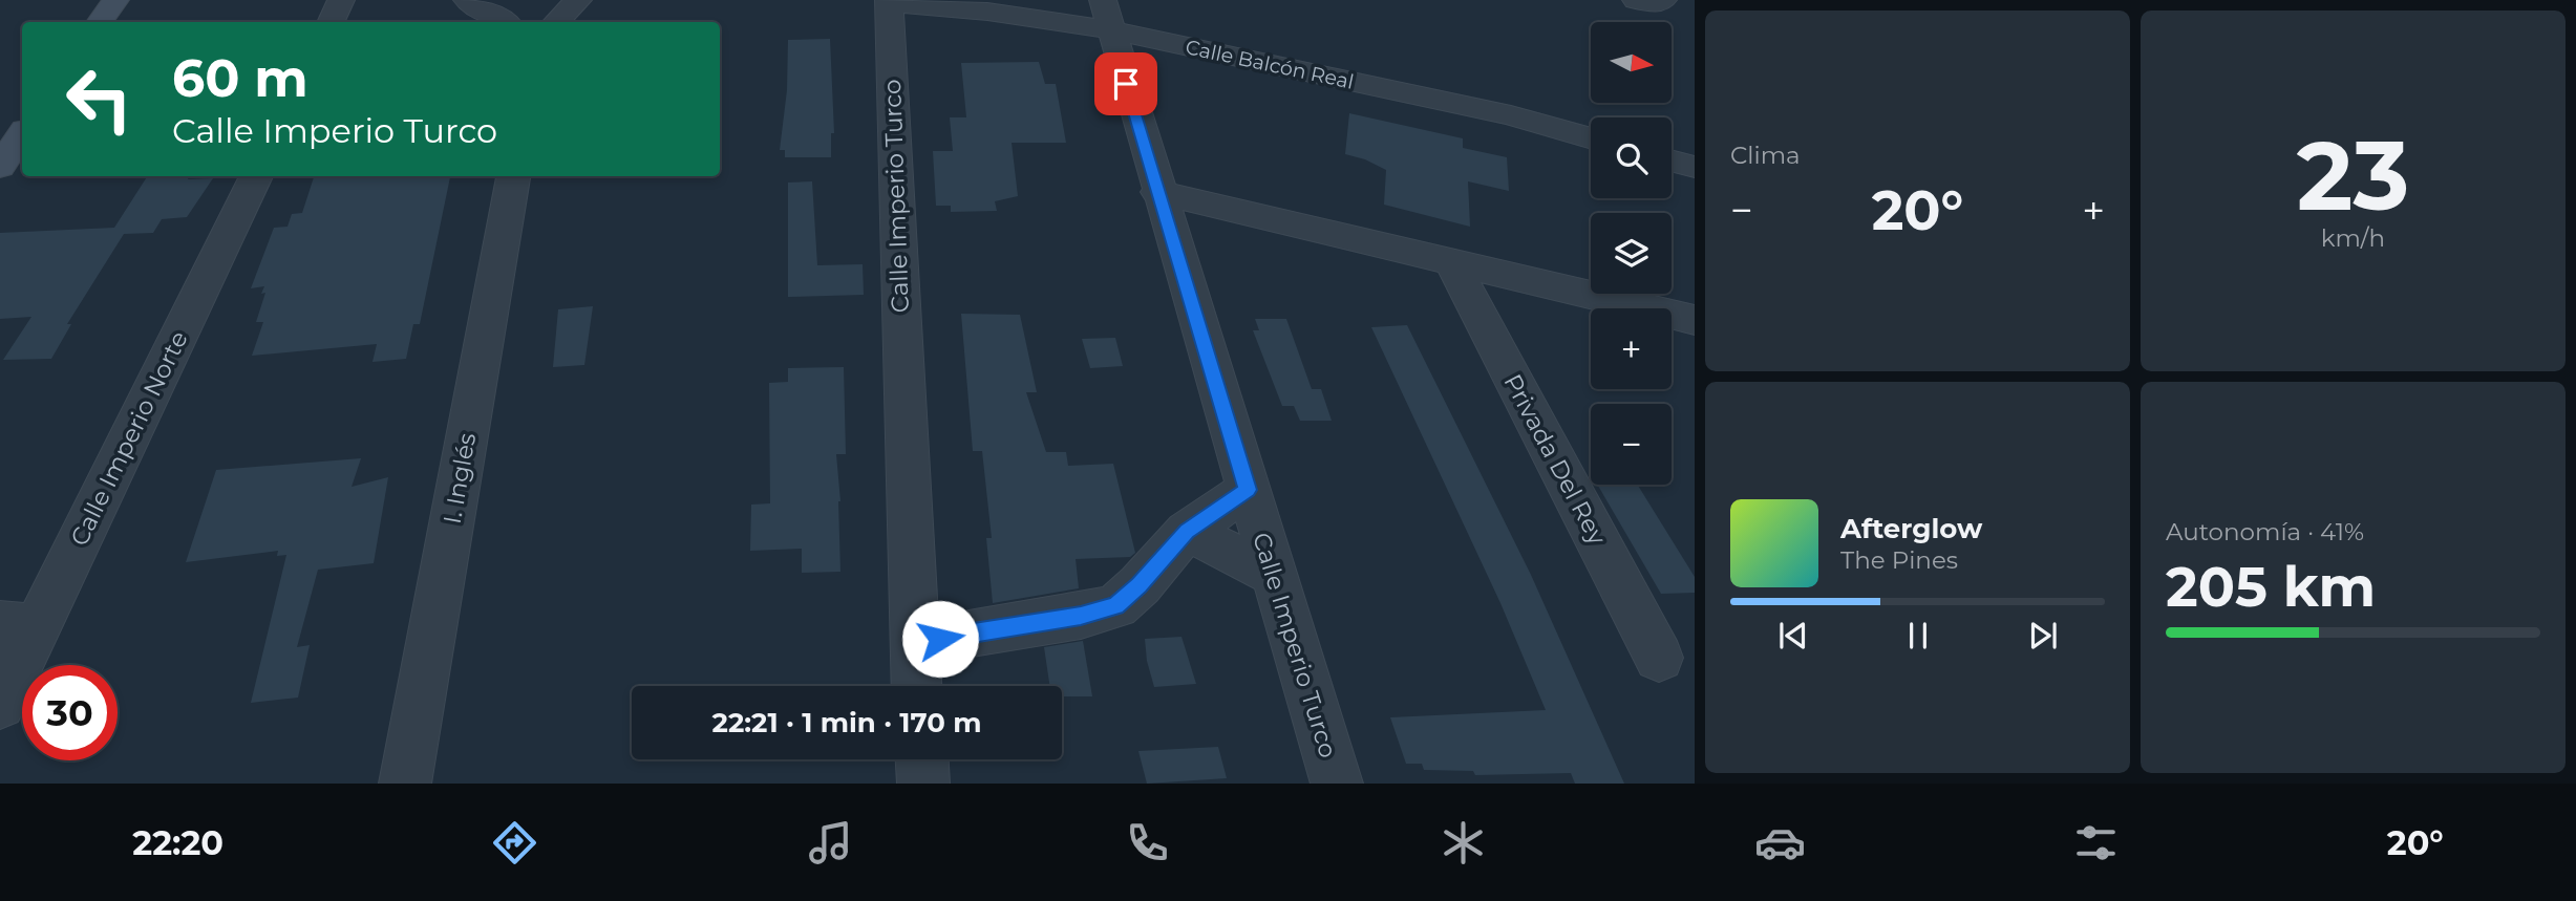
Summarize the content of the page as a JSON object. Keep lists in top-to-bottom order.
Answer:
{
  "streets": {
    "street": [
      "Calle Balcón Real",
      "Calle Imperio Turco",
      "Calle Imperio Norte",
      "Privada Del Rey",
      "I. Inglés"
    ]
  },
  "crossings": [
    ["Calle Balcón Real", "Calle Imperio Turco"]
  ],
  "north": "right",
  "page": {
    "tile": [
      "Clima",
      ["23", "km/h"],
      ["Autonomía · 41%", "205 km"]
    ],
    "map_buttons": ["+", "−"],
    "turn": ["60 m", "Calle Imperio Turco"],
    "heat": ["−", "20°", "+"],
    "song": ["Afterglow", "The Pines"],
    "limit": "30",
    "trip": "22:21 · 1 min · 170 m",
    "tabs": ["22:20", "20°"]
  }
}
